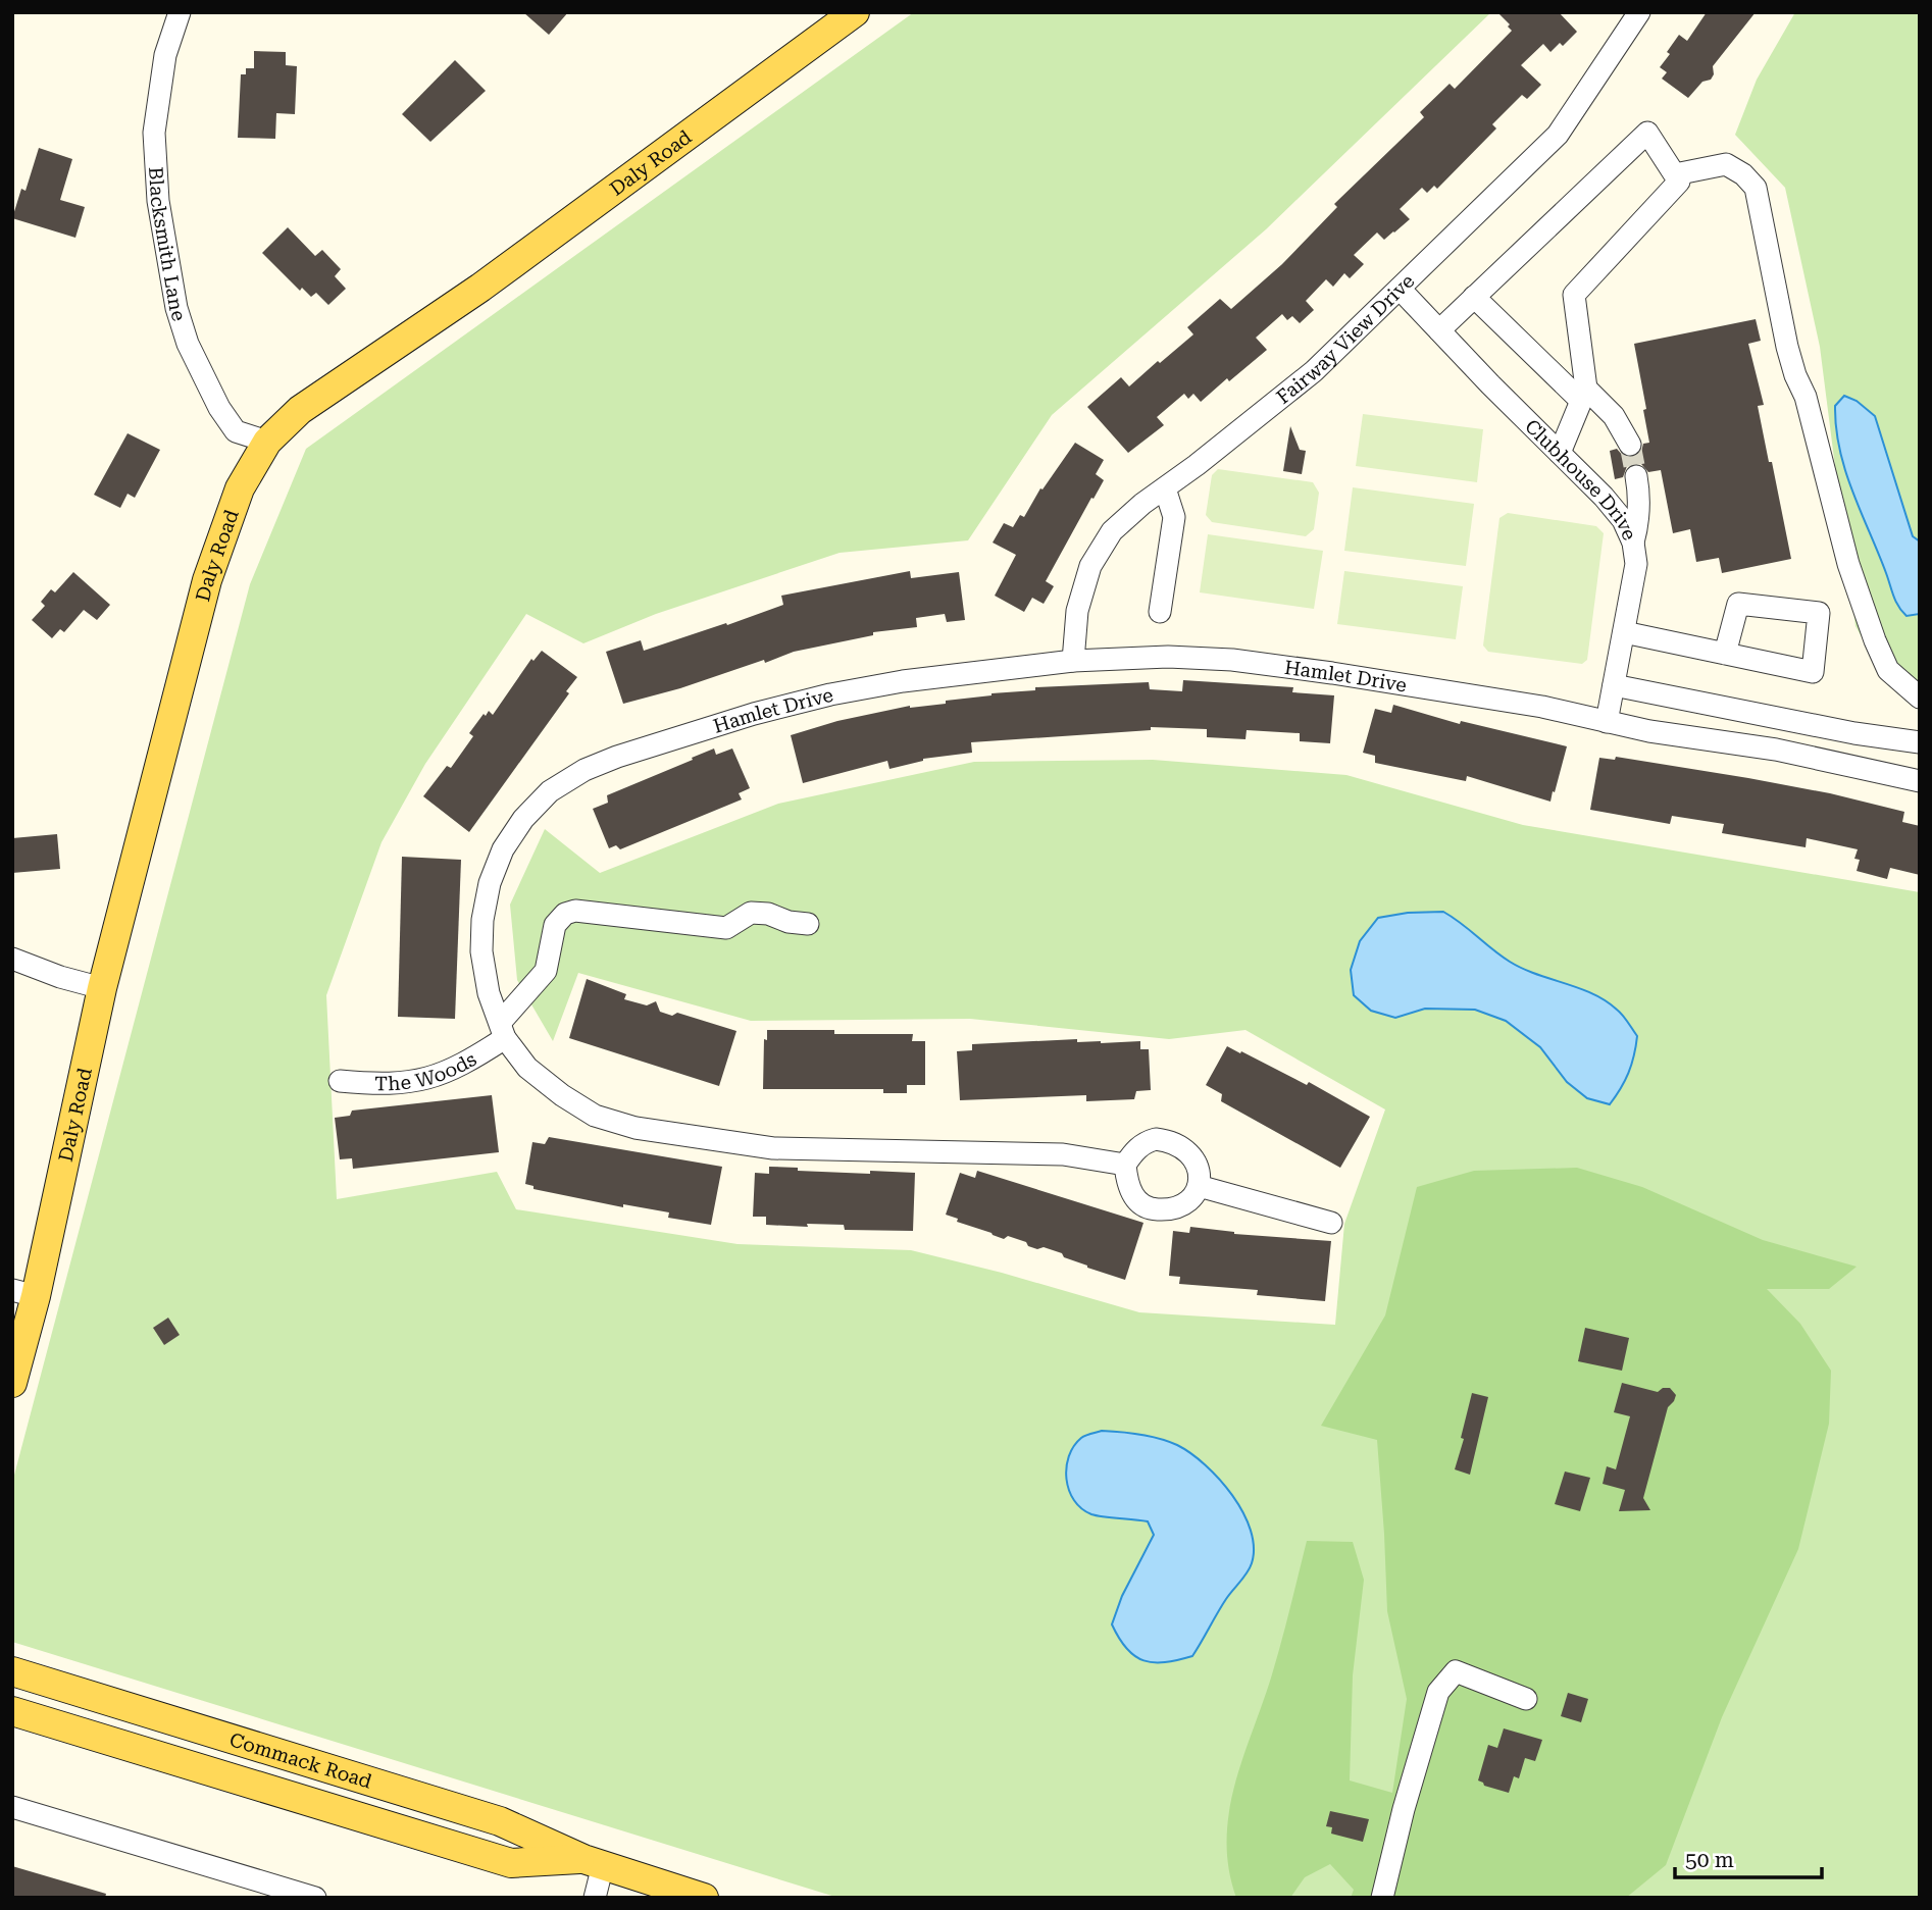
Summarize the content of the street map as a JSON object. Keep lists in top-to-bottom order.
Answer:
{
  "streets": {
    "main road": ["Daly Road", "Commack Road"],
    "street": [
      "Blacksmith Lane",
      "Fairway View Drive",
      "Clubhouse Drive",
      "Hamlet Drive",
      "The Woods"
    ]
  },
  "crossings": [
    ["Daly Road", "Blacksmith Lane"],
    ["Fairway View Drive", "Clubhouse Drive"],
    ["Fairway View Drive", "Hamlet Drive"],
    ["Clubhouse Drive", "Hamlet Drive"],
    ["Hamlet Drive", "The Woods"]
  ],
  "scale_bar": "50 m"
}
